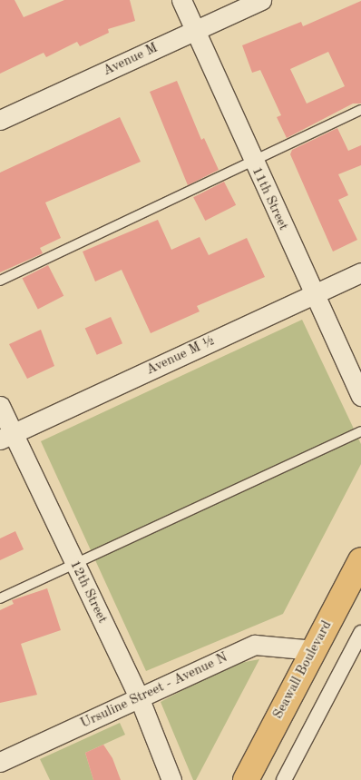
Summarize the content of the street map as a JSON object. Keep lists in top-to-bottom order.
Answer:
{
  "streets": {
    "main road": ["Seawall Boulevard"],
    "street": [
      "Avenue M",
      "11th Street",
      "Avenue M ½",
      "12th Street",
      "Ursuline Street - Avenue N"
    ]
  },
  "crossings": [
    ["Avenue M", "11th Street"],
    ["11th Street", "Avenue M ½"],
    ["Avenue M ½", "12th Street"],
    ["12th Street", "Ursuline Street - Avenue N"],
    ["Seawall Boulevard", "Ursuline Street - Avenue N"]
  ]
}
